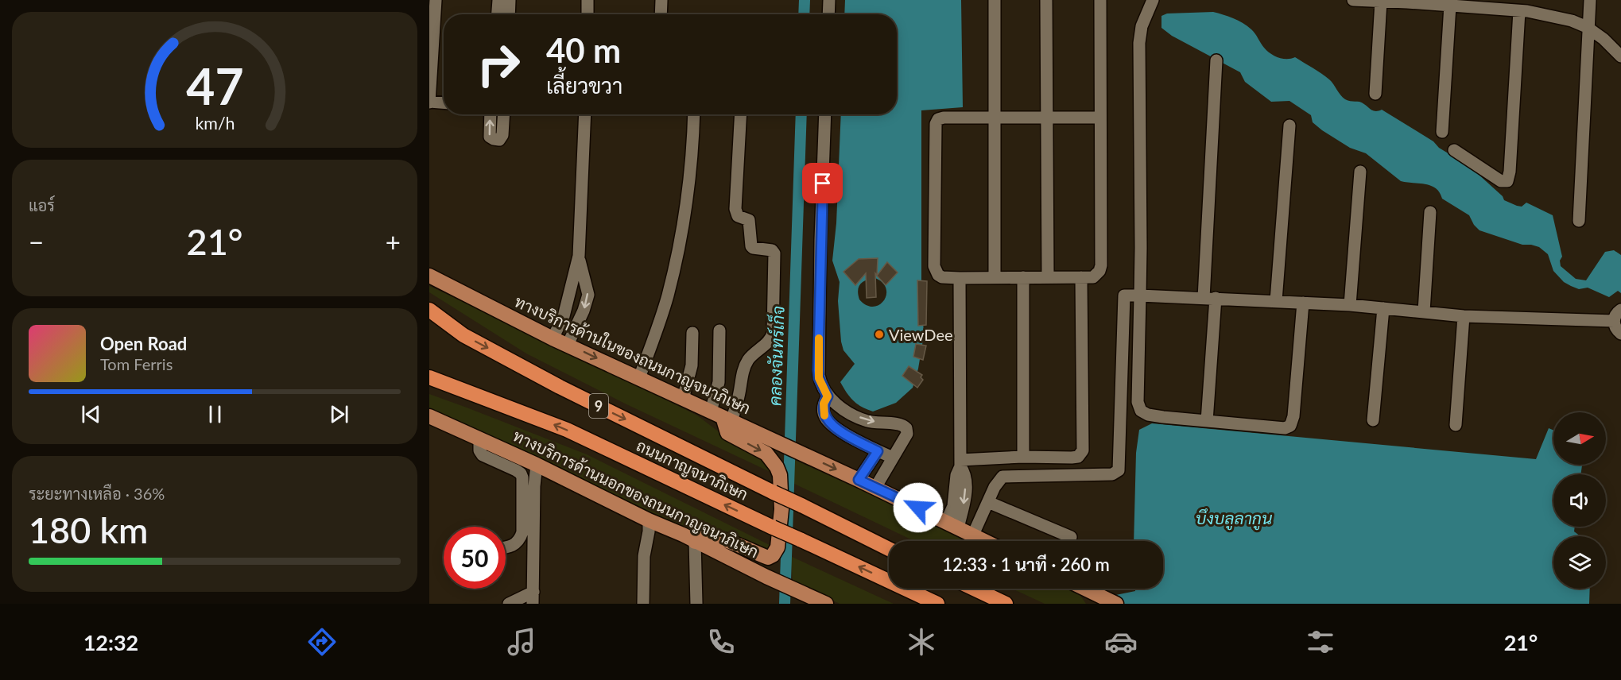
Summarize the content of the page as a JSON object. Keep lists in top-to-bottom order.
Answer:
{
  "streets": {
    "highway": ["9", "ถนนกาญจนาภิเษก"],
    "main road": ["ทางบริการด้านในของถนนกาญจนาภิเษก", "ทางบริการด้านนอกของถนนกาญจนาภิเษก"]
  },
  "one_way": ["ทางบริการด้านในของถนนกาญจนาภิเษก"],
  "water": ["คลองจันทร์เก็จ", "บึงบลูลากูน"],
  "places": ["ViewDee"],
  "north": "right",
  "page": {
    "turn": ["40 m", "เลี้ยวขวา"],
    "tile": [
      "แอร์",
      ["ระยะทางเหลือ · 36%", "180 km"]
    ],
    "heat": ["−", "21°", "+"],
    "song": ["Open Road", "Tom Ferris"],
    "limit": "50",
    "trip": "12:33 · 1 นาที · 260 m",
    "tabs": ["12:32", "21°"],
    "gauge": ["47", "km/h"]
  }
}
